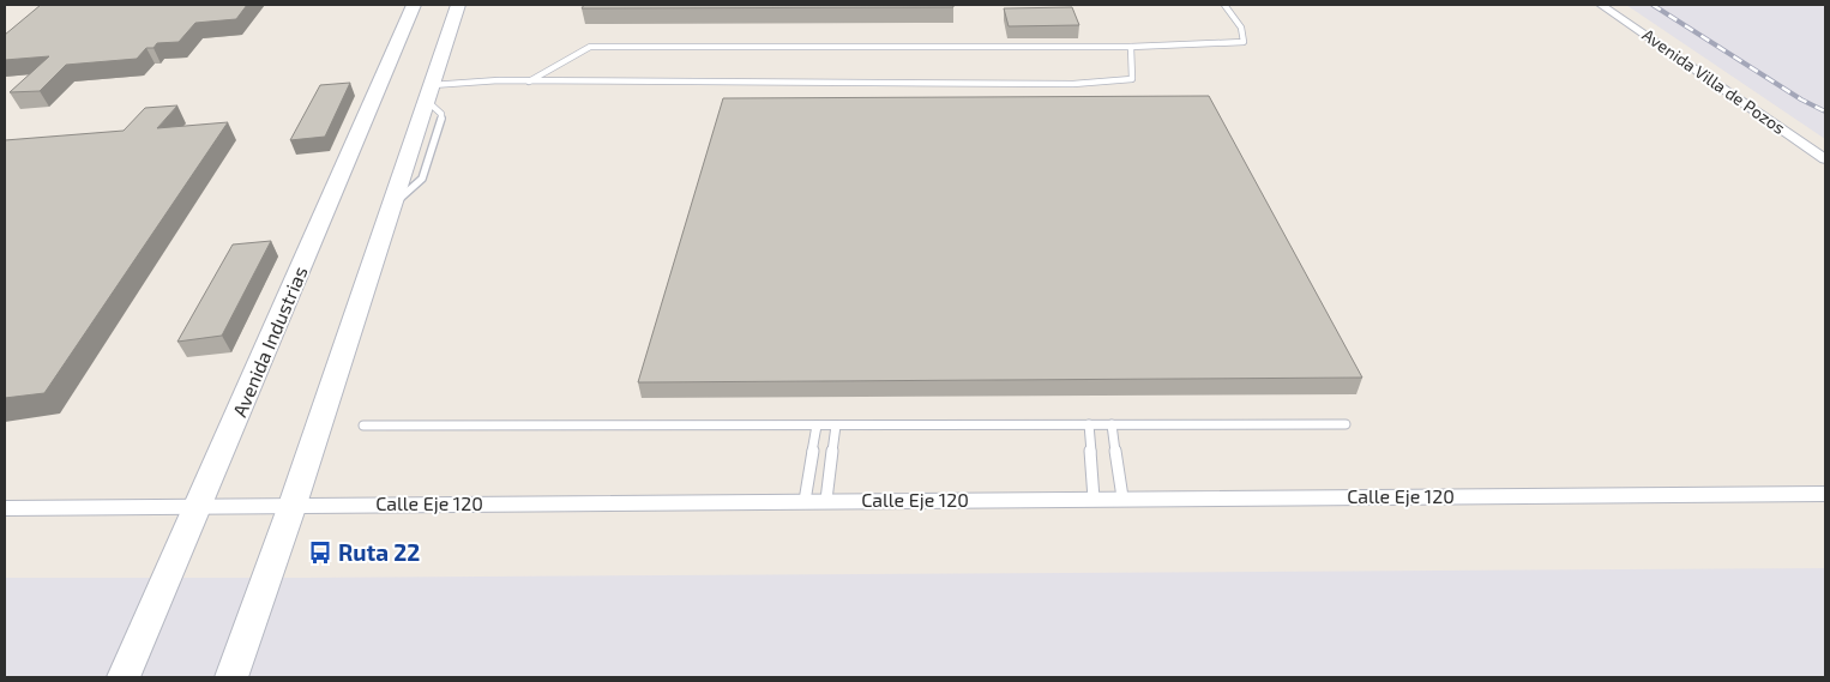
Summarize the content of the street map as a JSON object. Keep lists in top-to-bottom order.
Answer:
{
  "streets": {
    "main road": ["Avenida Industrias"],
    "street": ["Avenida Villa de Pozos", "Calle Eje 120"]
  },
  "crossings": [
    ["Avenida Industrias", "Calle Eje 120"]
  ],
  "places": {
    "bus stop": ["Ruta 22"]
  }
}
